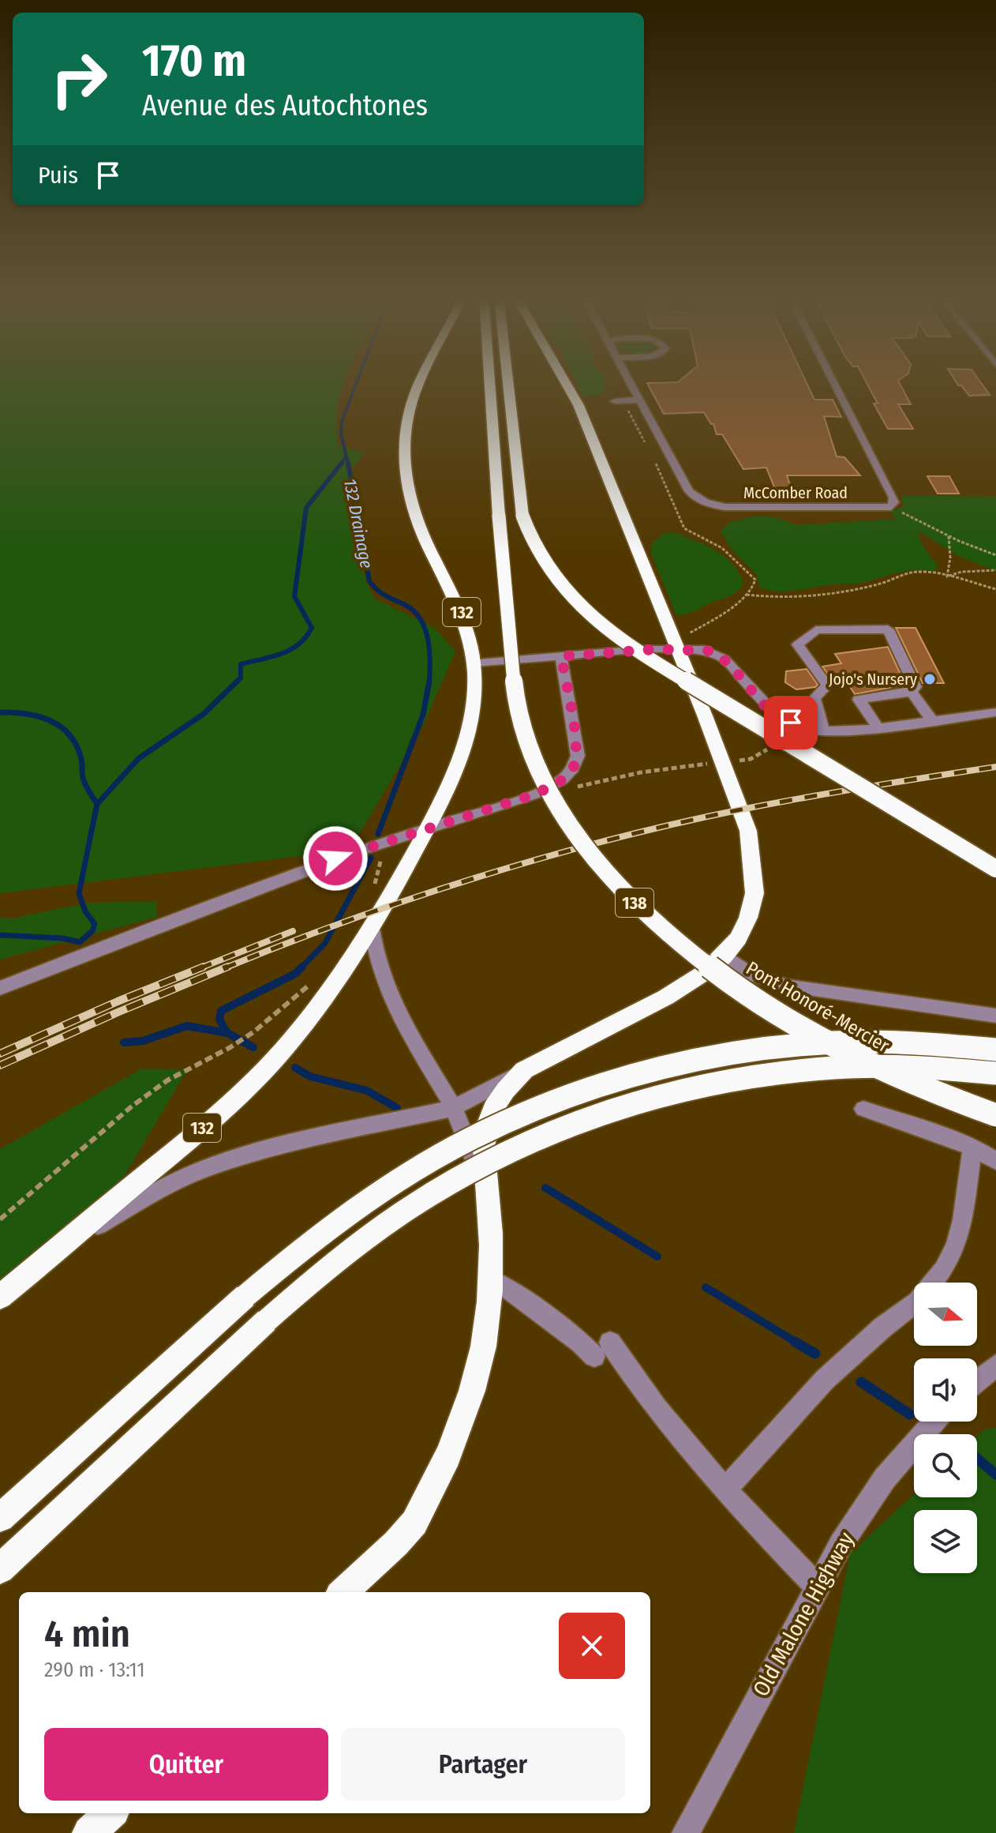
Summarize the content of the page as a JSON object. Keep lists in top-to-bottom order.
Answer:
{
  "streets": {
    "highway": ["132", "138", "Pont Honoré-Mercier"],
    "street": ["McComber Road", "Old Malone Highway"]
  },
  "water": ["132 Drainage"],
  "places": ["Jojo's Nursery"],
  "north": "right",
  "page": {
    "turn": ["170 m", "Avenue des Autochtones"],
    "then": "Puis",
    "heading": ["4 min", "290 m · 13:11"],
    "buttons": ["Quitter", "Partager"]
  }
}
